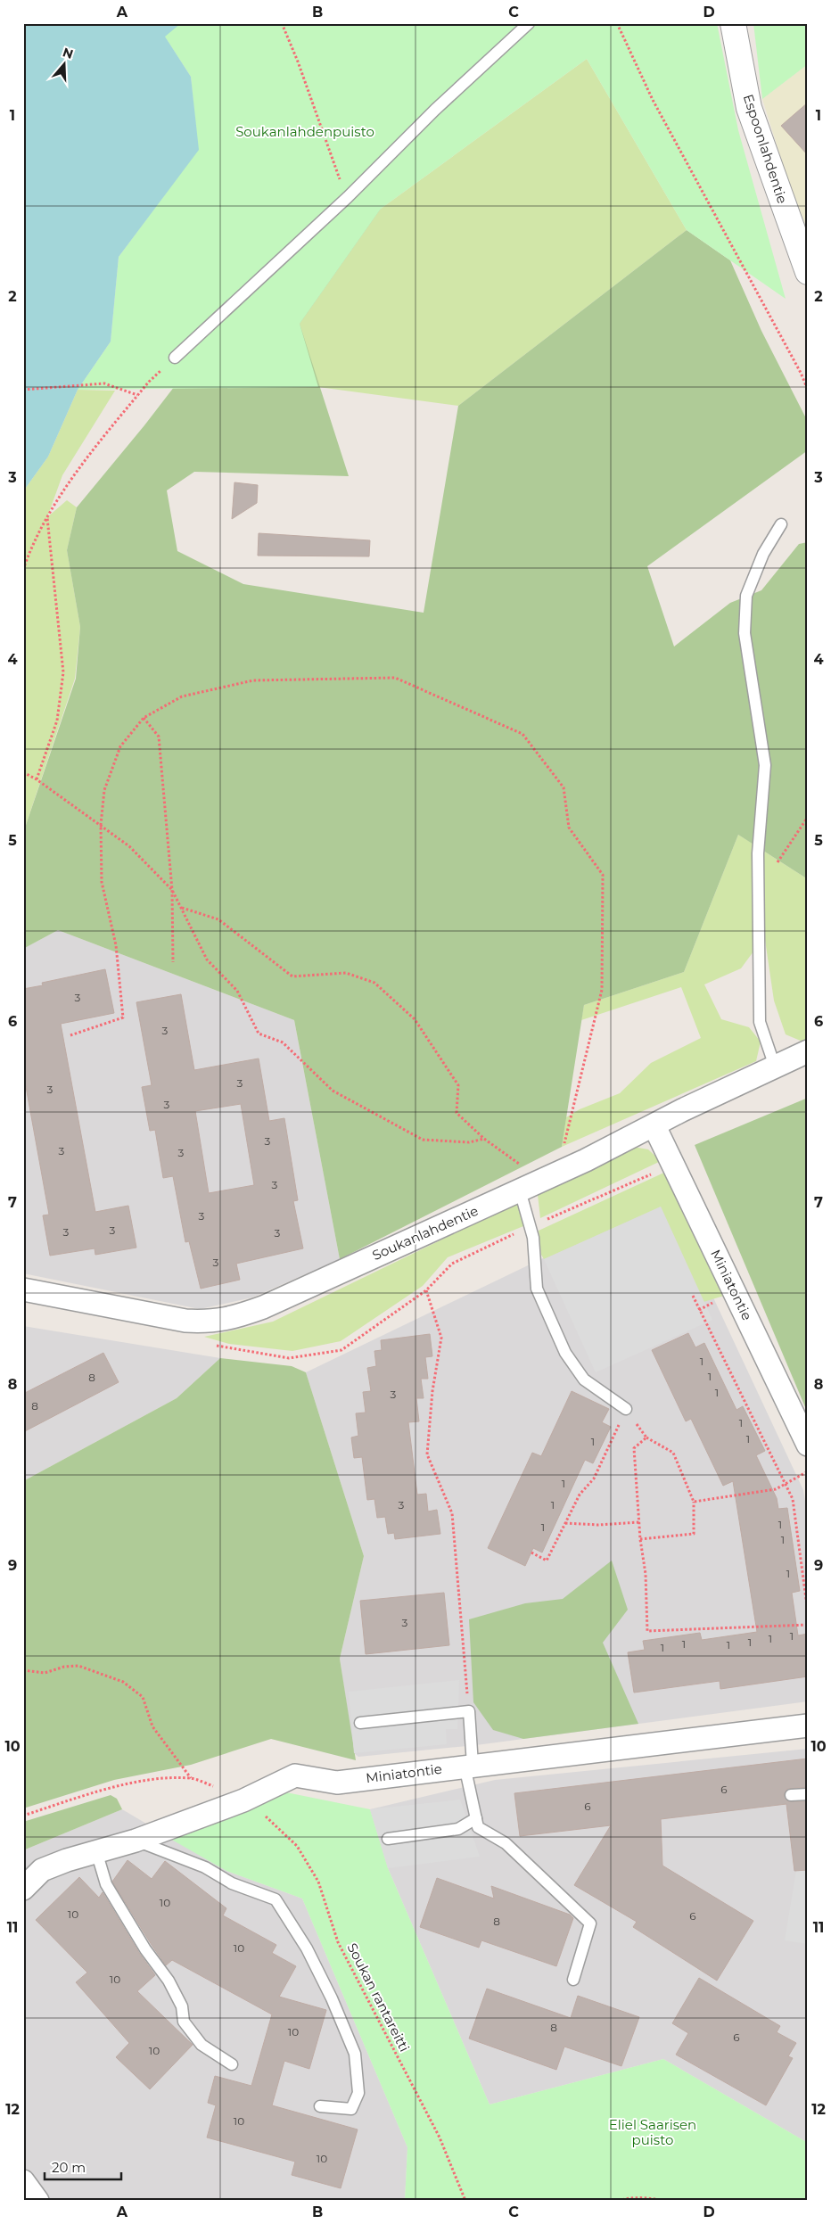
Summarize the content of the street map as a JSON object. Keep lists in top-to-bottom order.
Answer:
{
  "streets": {
    "street": ["Espoonlahdentie", "Soukanlahdentie", "Miniatontie"],
    "path": ["Soukan rantareitti"]
  },
  "crossings": [
    ["Soukanlahdentie", "Miniatontie"]
  ],
  "parks": ["Soukanlahdenpuisto", "Eliel Saarisen puisto"],
  "house_numbers": [
    "3",
    "3",
    "3",
    "3",
    "3",
    "3",
    "3",
    "3",
    "3",
    "3",
    "3",
    "3",
    "3",
    "3",
    "1",
    "1",
    "8",
    "1",
    "3",
    "8",
    "1",
    "1",
    "1",
    "1",
    "3",
    "1",
    "1",
    "1",
    "1",
    "1",
    "3",
    "1",
    "1",
    "1",
    "1",
    "1",
    "1",
    "6",
    "6",
    "10",
    "10",
    "6",
    "8",
    "10",
    "10",
    "8",
    "10",
    "6",
    "10",
    "10",
    "10"
  ],
  "scale_bar": "20 m",
  "north": "top",
  "grid": {
    "columns": [
      "A",
      "B",
      "C",
      "D"
    ],
    "rows": [
      "1",
      "2",
      "3",
      "4",
      "5",
      "6",
      "7",
      "8",
      "9",
      "10",
      "11",
      "12"
    ]
  }
}
